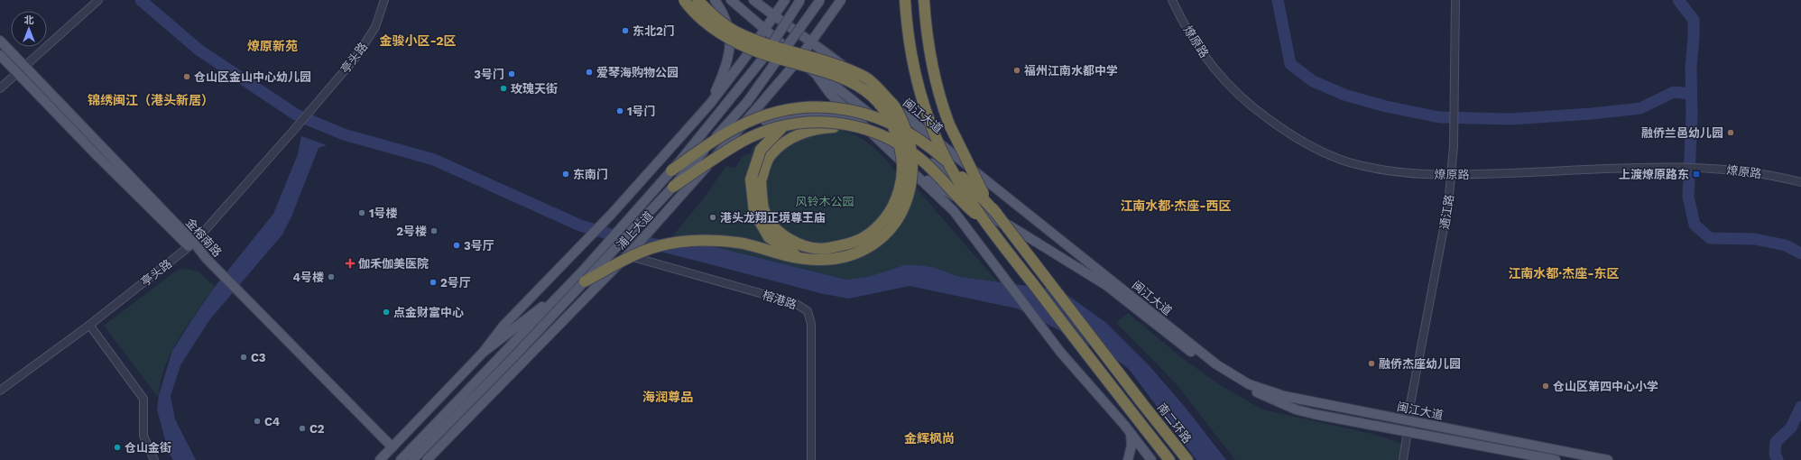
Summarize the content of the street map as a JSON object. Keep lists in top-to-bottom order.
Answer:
{
  "streets": {
    "highway": ["南二环路"],
    "main road": ["闽江大道", "浦上大道", "金榕南路"],
    "street": [
      "燎原路",
      "亭头路",
      "通江路",
      "榕港路"
    ]
  },
  "crossings": [
    ["燎原路", "通江路"],
    ["亭头路", "金榕南路"],
    ["闽江大道", "通江路"],
    ["闽江大道", "浦上大道"],
    ["浦上大道", "榕港路"]
  ],
  "districts": [
    "金骏小区-2区",
    "燎原新苑",
    "锦绣闽江（港头新居）",
    "江南水都·杰座-西区",
    "江南水都·杰座-东区",
    "海润尊品",
    "金辉枫尚"
  ],
  "parks": ["风铃木公园"],
  "places": {
    "other": [
      "东北2门",
      "福州江南水都中学",
      "爱琴海购物公园",
      "3号门",
      "仓山区金山中心幼儿园",
      "玫瑰天街",
      "1号门",
      "融侨兰邑幼儿园",
      "东南门",
      "1号楼",
      "港头龙翔正境尊王庙",
      "2号楼",
      "3号厅",
      "4号楼",
      "2号厅",
      "点金财富中心",
      "C3",
      "融侨杰座幼儿园",
      "仓山区第四中心小学",
      "C4",
      "C2",
      "仓山金街"
    ],
    "transit": ["上渡燎原路东"],
    "health": ["伽禾伽美医院"]
  },
  "north": "top"
}
